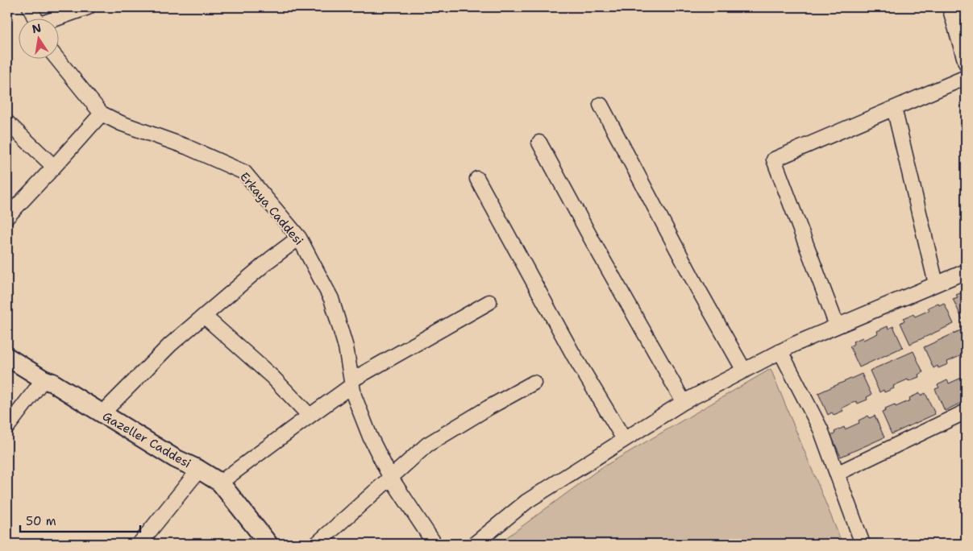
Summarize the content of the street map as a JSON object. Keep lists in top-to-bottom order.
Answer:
{
  "streets": {
    "street": ["Erkaya Caddesi", "Gazeller Caddesi"]
  },
  "scale_bar": "50 m",
  "north": "top"
}
